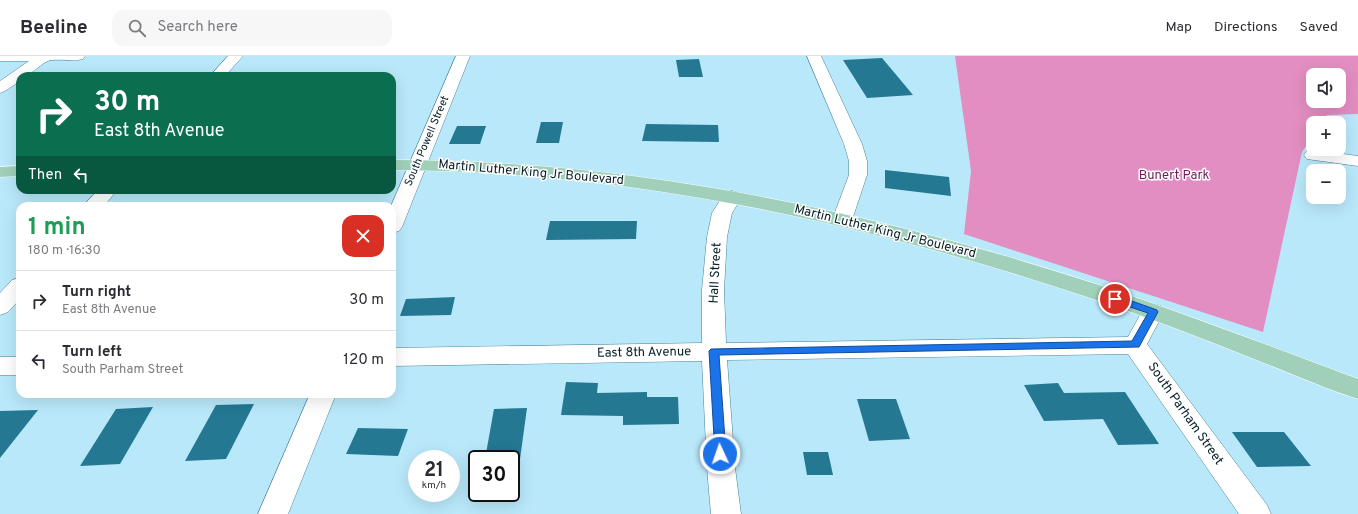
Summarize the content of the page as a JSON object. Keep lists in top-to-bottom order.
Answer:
{
  "streets": {
    "main road": ["Martin Luther King Jr Boulevard"],
    "street": [
      "South Powell Street",
      "Hall Street",
      "East 8th Avenue",
      "South Parham Street"
    ]
  },
  "crossings": [
    ["South Powell Street", "Martin Luther King Jr Boulevard"],
    ["Martin Luther King Jr Boulevard", "Hall Street"],
    ["Hall Street", "East 8th Avenue"],
    ["East 8th Avenue", "South Parham Street"]
  ],
  "parks": ["Bunert Park"],
  "page": {
    "header": "Beeline",
    "search": "Search here",
    "nav": ["Map", "Directions", "Saved"],
    "map_buttons": ["+", "−"],
    "turn": ["30 m", "East 8th Avenue"],
    "then": "Then",
    "heading": ["1 min", "180 m · 16:30"],
    "list": [
      {
        "name": "Turn right",
        "note": "East 8th Avenue",
        "value": "30 m"
      },
      {
        "name": "Turn left",
        "note": "South Parham Street",
        "value": "120 m"
      }
    ],
    "speed": "21 km/h",
    "limit": "30"
  }
}
